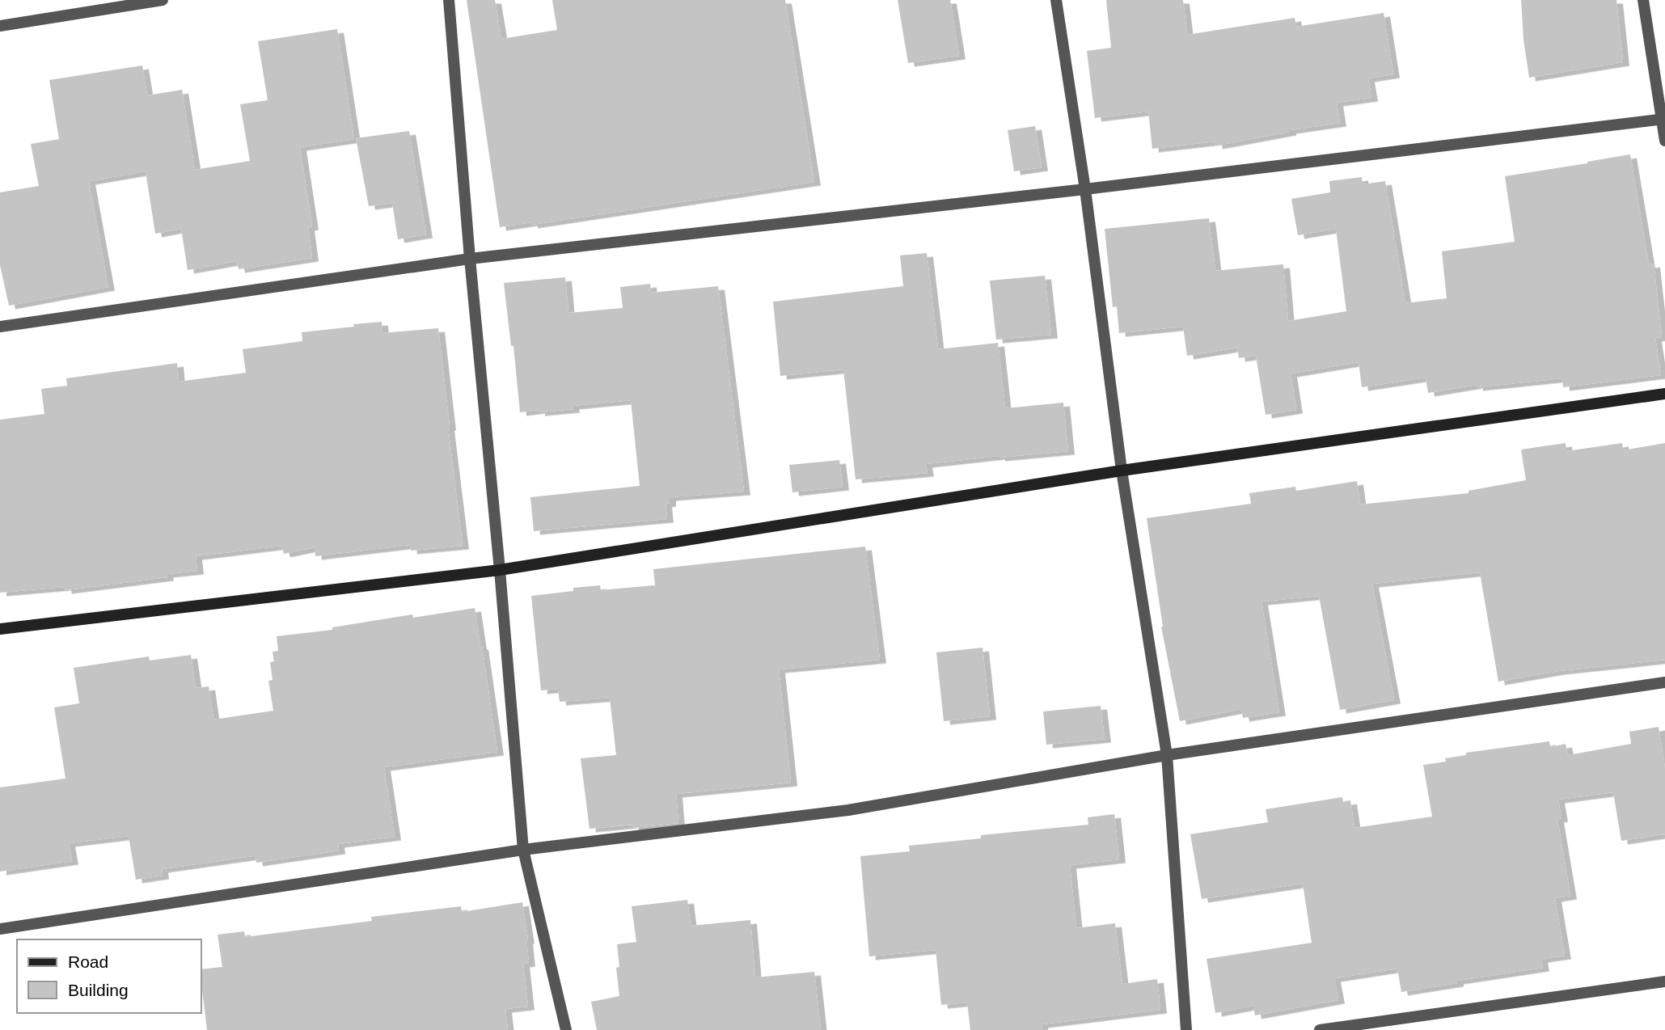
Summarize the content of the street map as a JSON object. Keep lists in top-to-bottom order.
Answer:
{
  "legend": ["Road", "Building"]
}
